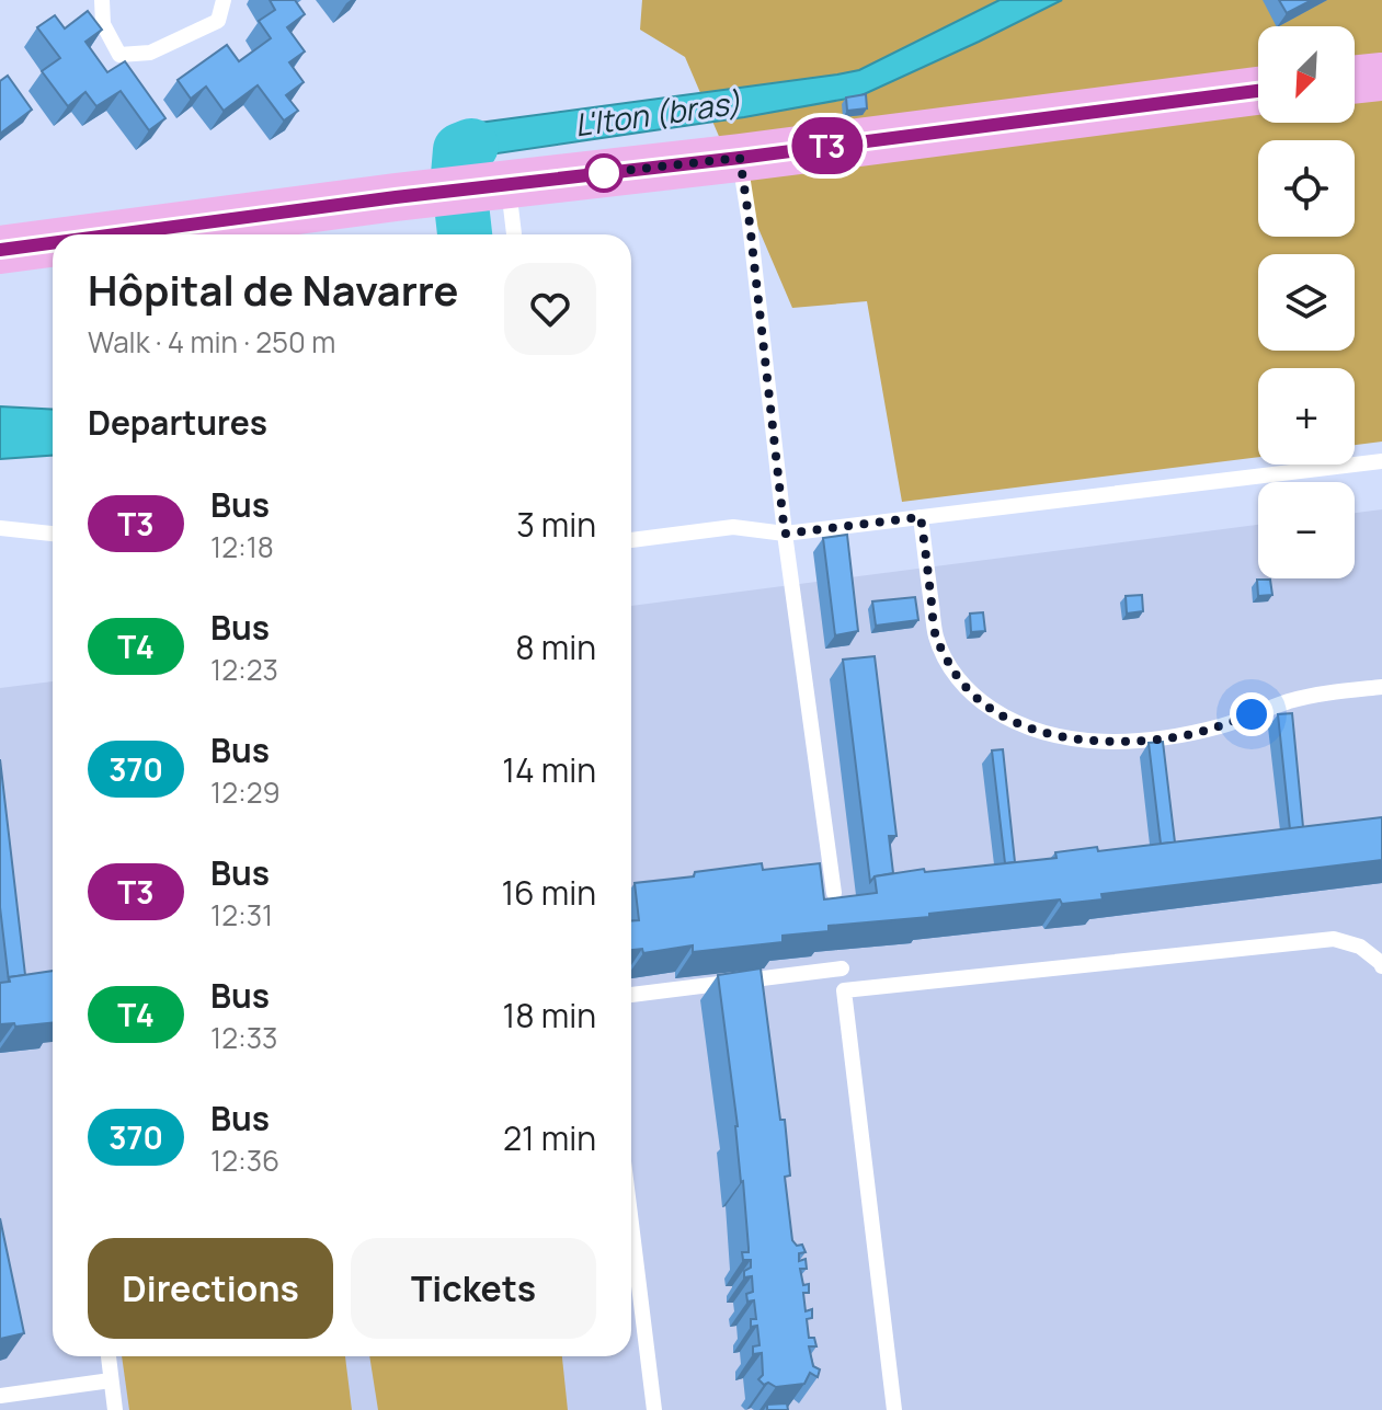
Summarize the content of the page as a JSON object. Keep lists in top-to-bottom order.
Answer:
{
  "water": ["L'Iton (bras)"],
  "lines": ["bus line T3"],
  "north": "bottom left",
  "page": {
    "on_map": "T3",
    "map_buttons": ["+", "−"],
    "heading": [
      ["Hôpital de Navarre", "Walk · 4 min · 250 m"],
      "Departures"
    ],
    "list": [
      {
        "mark": "T3",
        "name": "Bus",
        "note": "12:18",
        "value": "3 min"
      },
      {
        "mark": "T4",
        "name": "Bus",
        "note": "12:23",
        "value": "8 min"
      },
      {
        "mark": "370",
        "name": "Bus",
        "note": "12:29",
        "value": "14 min"
      },
      {
        "mark": "T3",
        "name": "Bus",
        "note": "12:31",
        "value": "16 min"
      },
      {
        "mark": "T4",
        "name": "Bus",
        "note": "12:33",
        "value": "18 min"
      },
      {
        "mark": "370",
        "name": "Bus",
        "note": "12:36",
        "value": "21 min"
      }
    ],
    "buttons": ["Directions", "Tickets"]
  }
}
